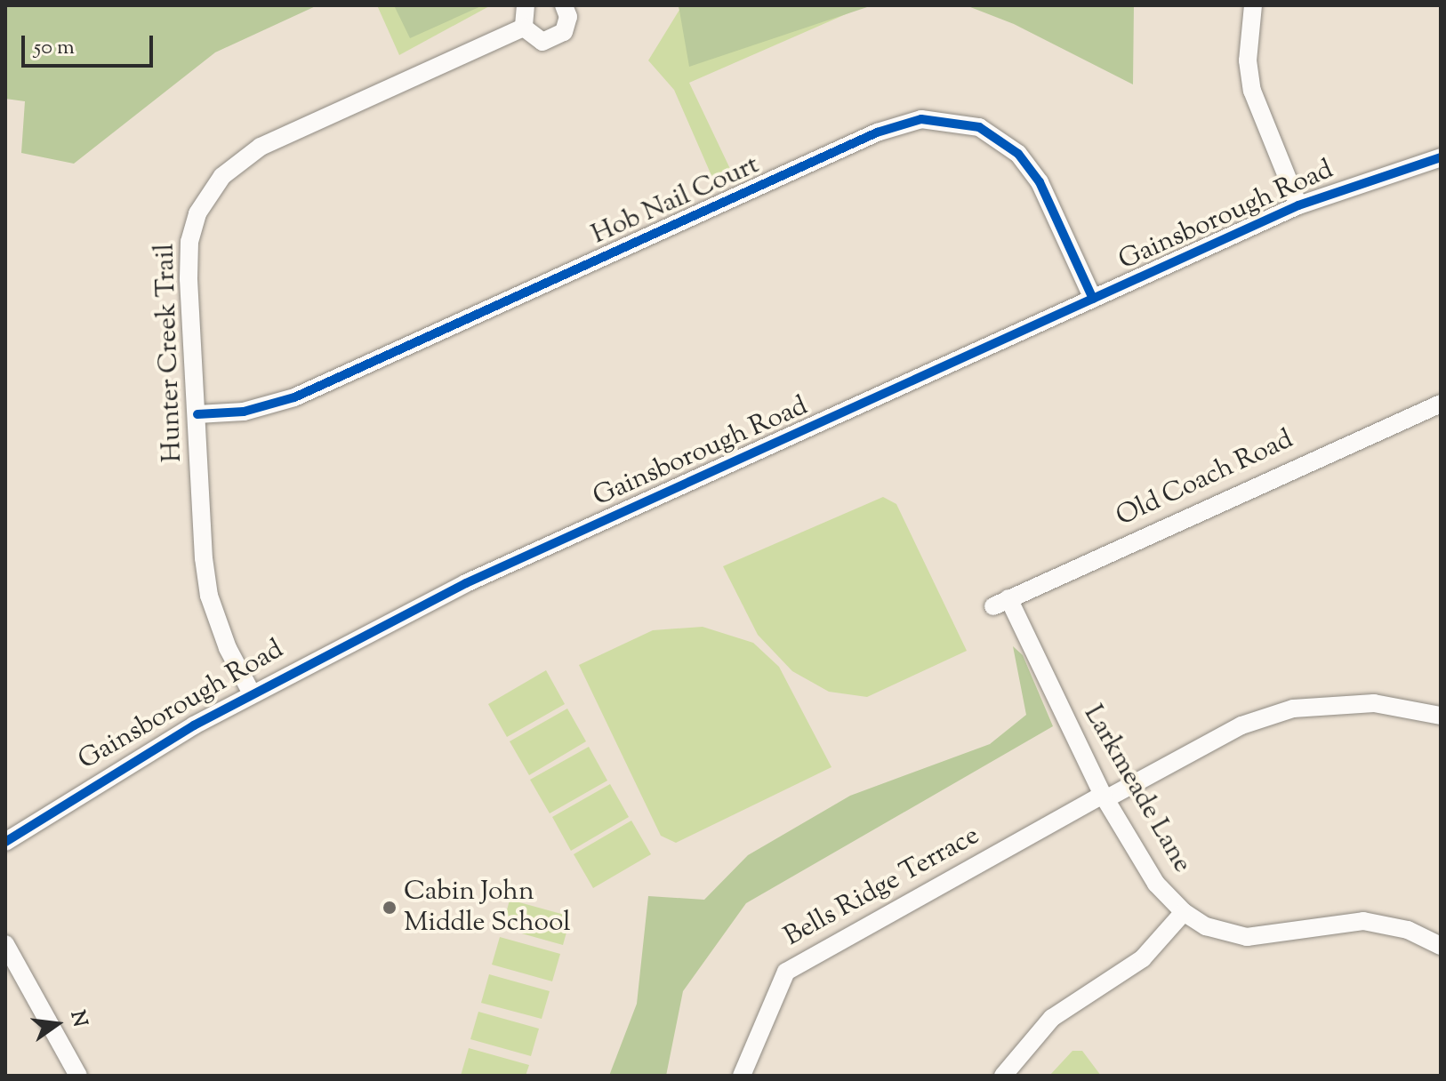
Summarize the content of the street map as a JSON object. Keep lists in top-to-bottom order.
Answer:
{
  "streets": {
    "street": [
      "Hob Nail Court",
      "Gainsborough Road",
      "Hunter Creek Trail",
      "Old Coach Road",
      "Larkmeade Lane",
      "Bells Ridge Terrace"
    ]
  },
  "crossings": [
    ["Hob Nail Court", "Gainsborough Road"],
    ["Hob Nail Court", "Hunter Creek Trail"],
    ["Gainsborough Road", "Hunter Creek Trail"],
    ["Old Coach Road", "Larkmeade Lane"],
    ["Larkmeade Lane", "Bells Ridge Terrace"]
  ],
  "places": ["Cabin John Middle School"],
  "scale_bar": "50 m",
  "north": "right"
}
